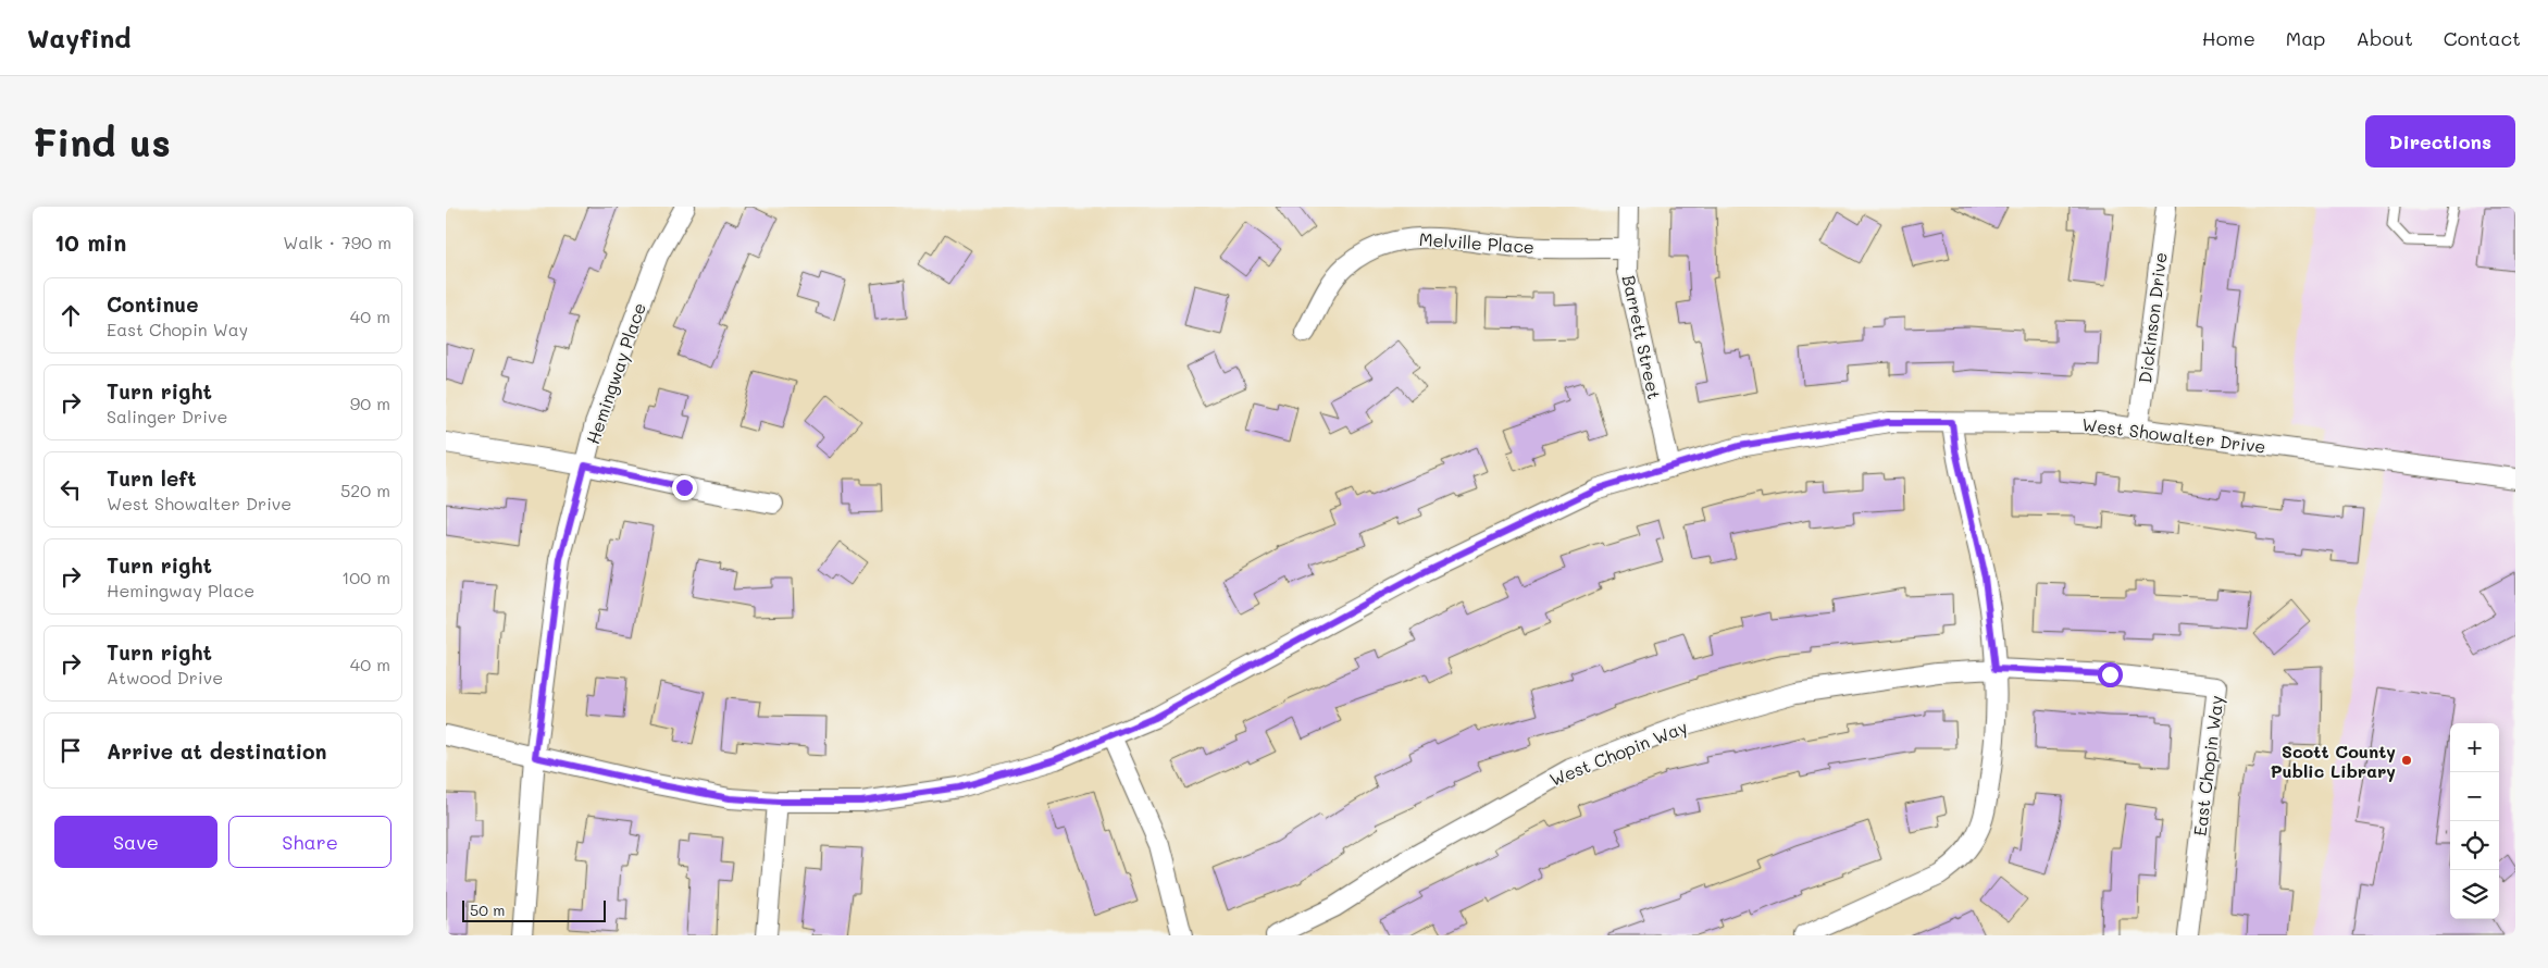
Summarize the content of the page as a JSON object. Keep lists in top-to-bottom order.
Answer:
{
  "streets": {
    "street": [
      "Melville Place",
      "Dickinson Drive",
      "Barrett Street",
      "Hemingway Place",
      "West Showalter Drive",
      "West Chopin Way",
      "East Chopin Way"
    ]
  },
  "crossings": [
    ["Melville Place", "Barrett Street"],
    ["Dickinson Drive", "West Showalter Drive"],
    ["Barrett Street", "West Showalter Drive"],
    ["Hemingway Place", "West Showalter Drive"],
    ["West Chopin Way", "East Chopin Way"]
  ],
  "places": ["Scott County Public Library"],
  "scale_bar": "50 m",
  "page": {
    "header": "Wayfind",
    "nav": [
      "Home",
      "Map",
      "About",
      "Contact"
    ],
    "buttons": [
      "Directions",
      ["Save", "Share"]
    ],
    "title": "Find us",
    "heading": ["10 min", "Walk · 790 m"],
    "list": [
      ["Continue", "East Chopin Way", "40 m"],
      ["Turn right", "Salinger Drive", "90 m"],
      ["Turn left", "West Showalter Drive", "520 m"],
      ["Turn right", "Hemingway Place", "100 m"],
      ["Turn right", "Atwood Drive", "40 m"],
      "Arrive at destination"
    ],
    "map_buttons": ["+", "−"],
    "scale": "50 m"
  }
}
